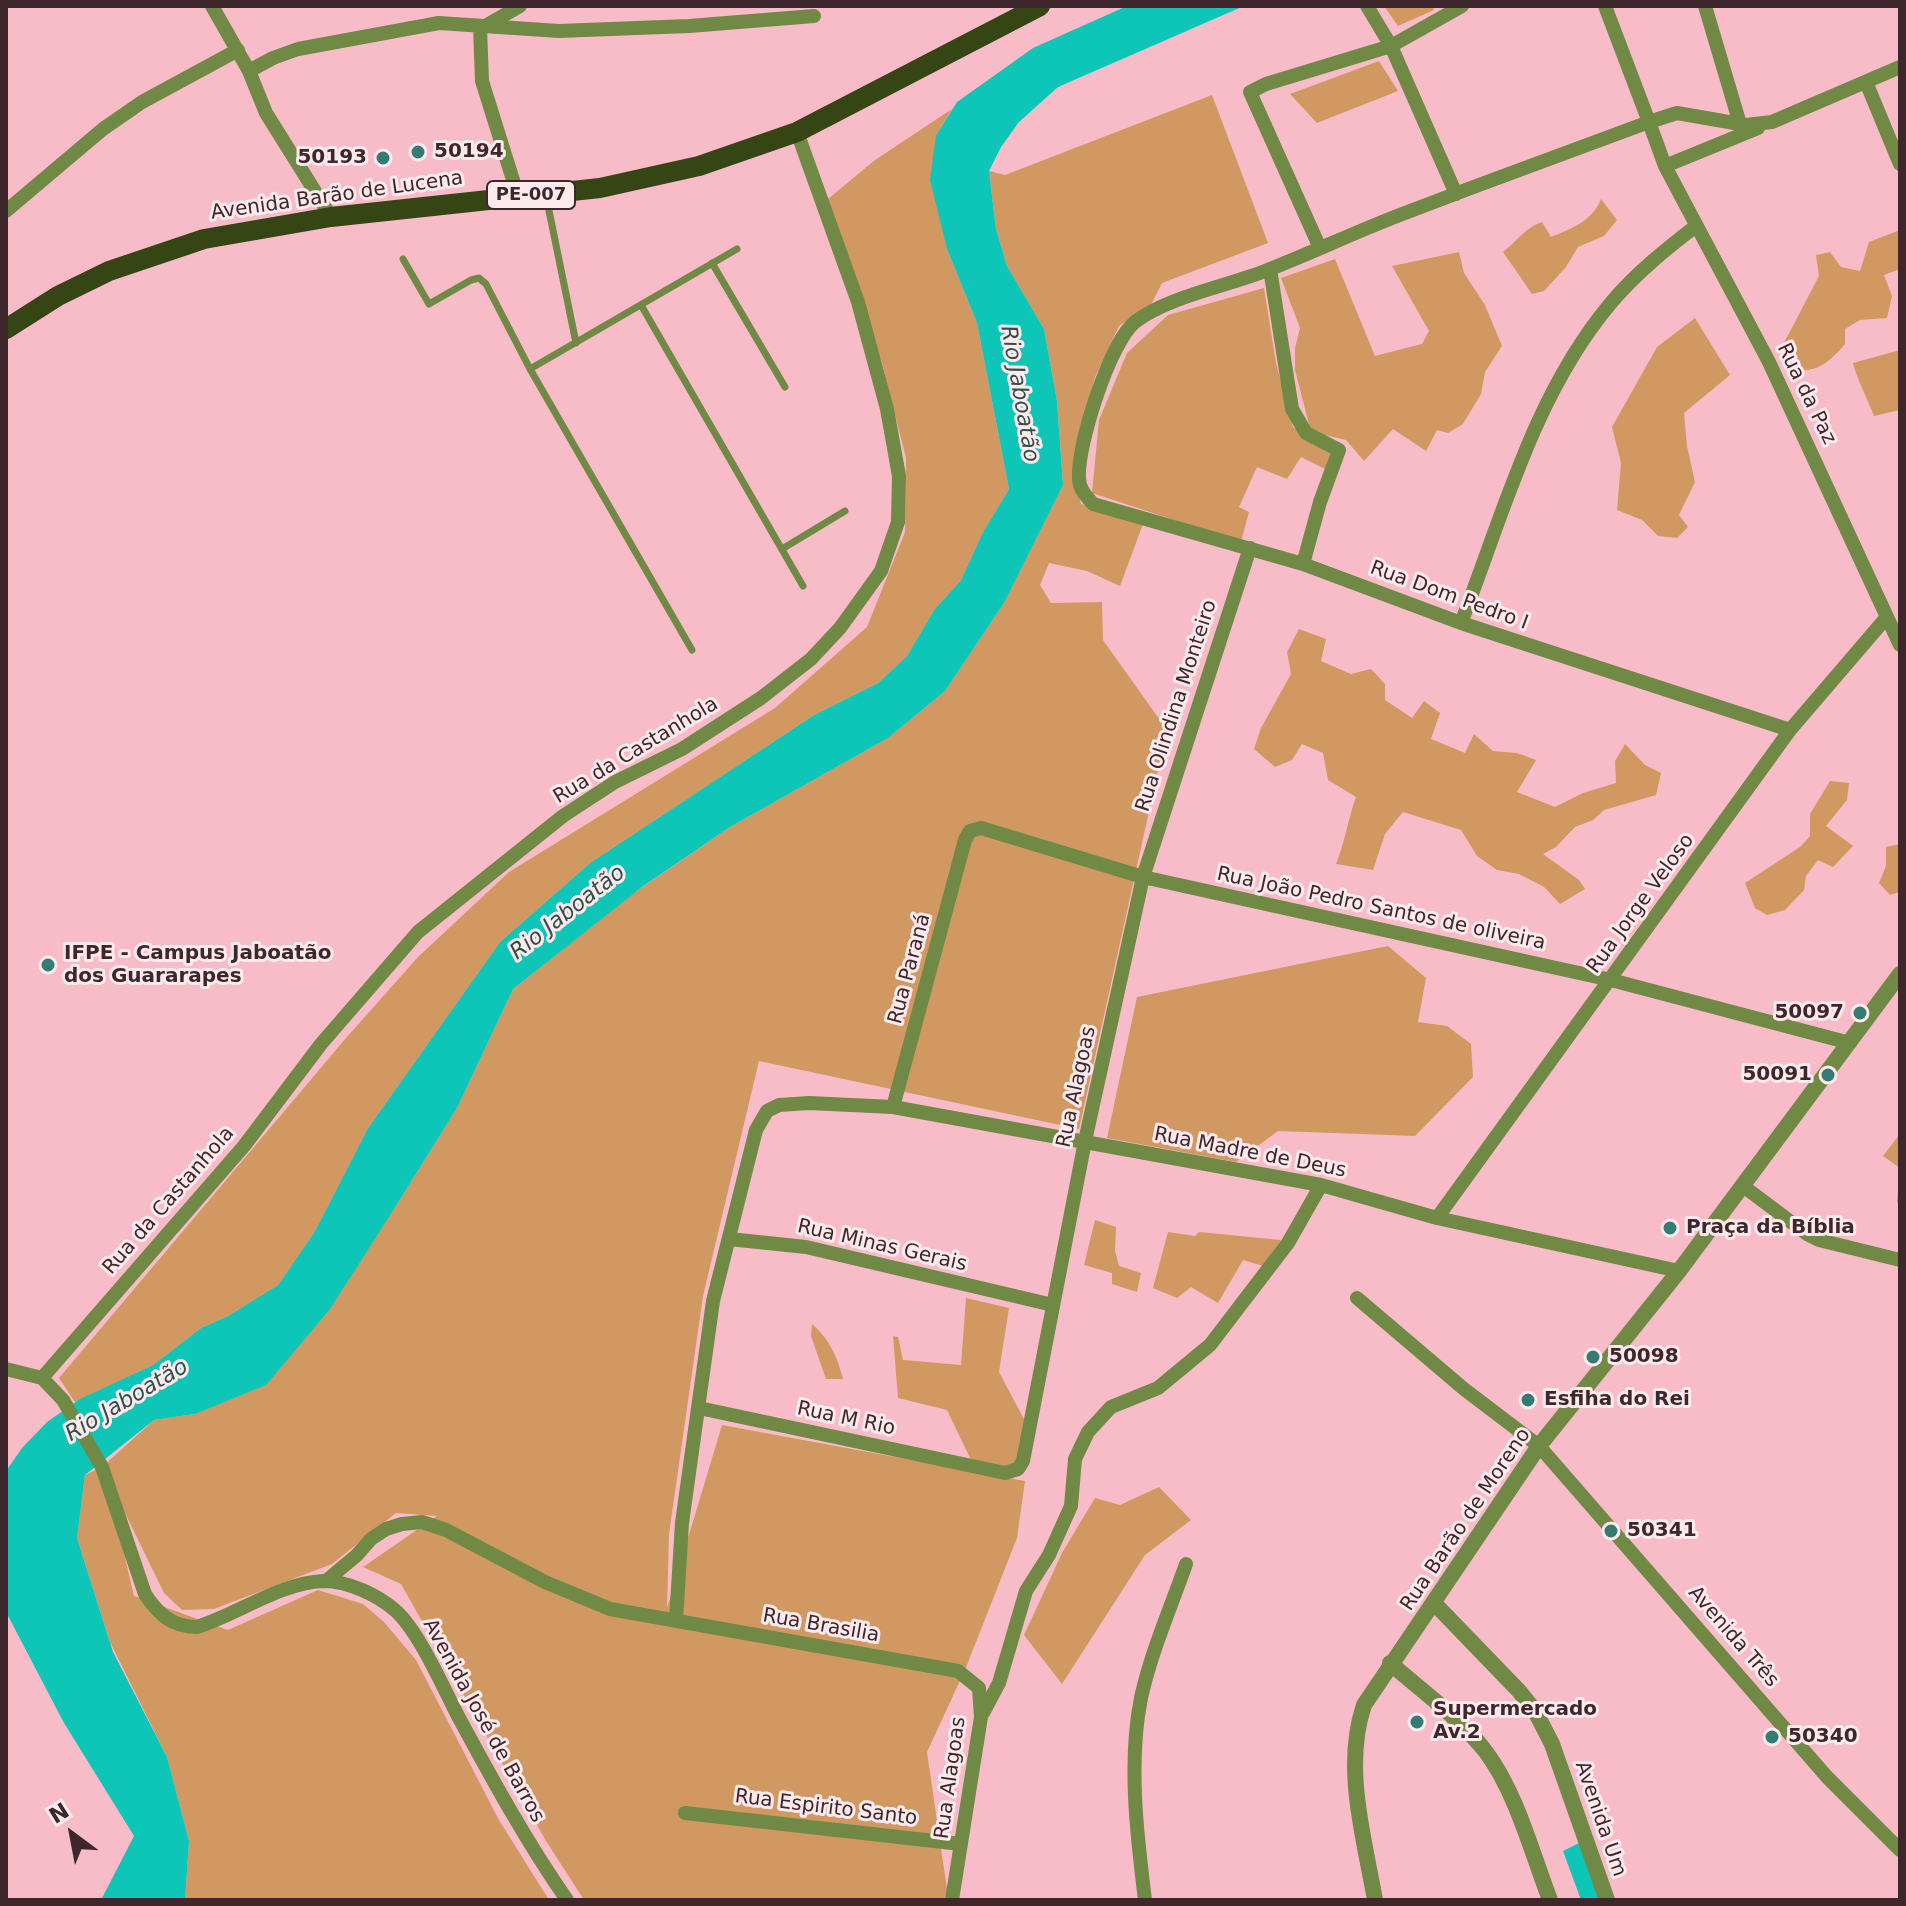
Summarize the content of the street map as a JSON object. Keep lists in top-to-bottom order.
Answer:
{
  "streets": {
    "main road": ["PE-007", "Avenida Barão de Lucena"],
    "street": [
      "Rua da Paz",
      "Rua Dom Pedro I",
      "Rua Olindina Monteiro",
      "Rua da Castanhola",
      "Rua Jorge Veloso",
      "Rua João Pedro Santos de oliveira",
      "Rua Paraná",
      "Rua Alagoas",
      "Rua Madre de Deus",
      "Rua Minas Gerais",
      "Rua M Rio",
      "Rua Barão de Moreno",
      "Rua Brasilia",
      "Avenida Três",
      "Avenida José de Barros",
      "Rua Espirito Santo",
      "Avenida Um"
    ]
  },
  "crossings": [
    ["Avenida Barão de Lucena", "Rua da Castanhola"],
    ["Rua da Paz", "Rua Jorge Veloso"],
    ["Rua Dom Pedro I", "Rua Olindina Monteiro"],
    ["Rua Dom Pedro I", "Rua Jorge Veloso"],
    ["Rua Olindina Monteiro", "Rua João Pedro Santos de oliveira"],
    ["Rua Olindina Monteiro", "Rua Alagoas"],
    ["Rua da Castanhola", "Avenida José de Barros"],
    ["Rua Jorge Veloso", "Rua João Pedro Santos de oliveira"],
    ["Rua Jorge Veloso", "Rua Madre de Deus"],
    ["Rua João Pedro Santos de oliveira", "Rua Paraná"],
    ["Rua João Pedro Santos de oliveira", "Rua Alagoas"],
    ["Rua Paraná", "Rua Madre de Deus"],
    ["Rua Alagoas", "Rua Madre de Deus"],
    ["Rua Alagoas", "Rua Minas Gerais"],
    ["Rua Alagoas", "Rua M Rio"],
    ["Rua Alagoas", "Rua Brasilia"],
    ["Rua Alagoas", "Rua Espirito Santo"],
    ["Rua Madre de Deus", "Rua Minas Gerais"],
    ["Rua Madre de Deus", "Rua Barão de Moreno"],
    ["Rua Barão de Moreno", "Avenida Três"],
    ["Rua Barão de Moreno", "Avenida Um"],
    ["Rua Brasilia", "Avenida José de Barros"]
  ],
  "water": ["Rio Jaboatão"],
  "places": [
    "50194",
    "50193",
    "IFPE - Campus Jaboatão dos Guararapes",
    "50097",
    "50091",
    "Praça da Bíblia",
    "50098",
    "Esfiha do Rei",
    "50341",
    "Supermercado Av.2",
    "50340"
  ],
  "north": "top left"
}
